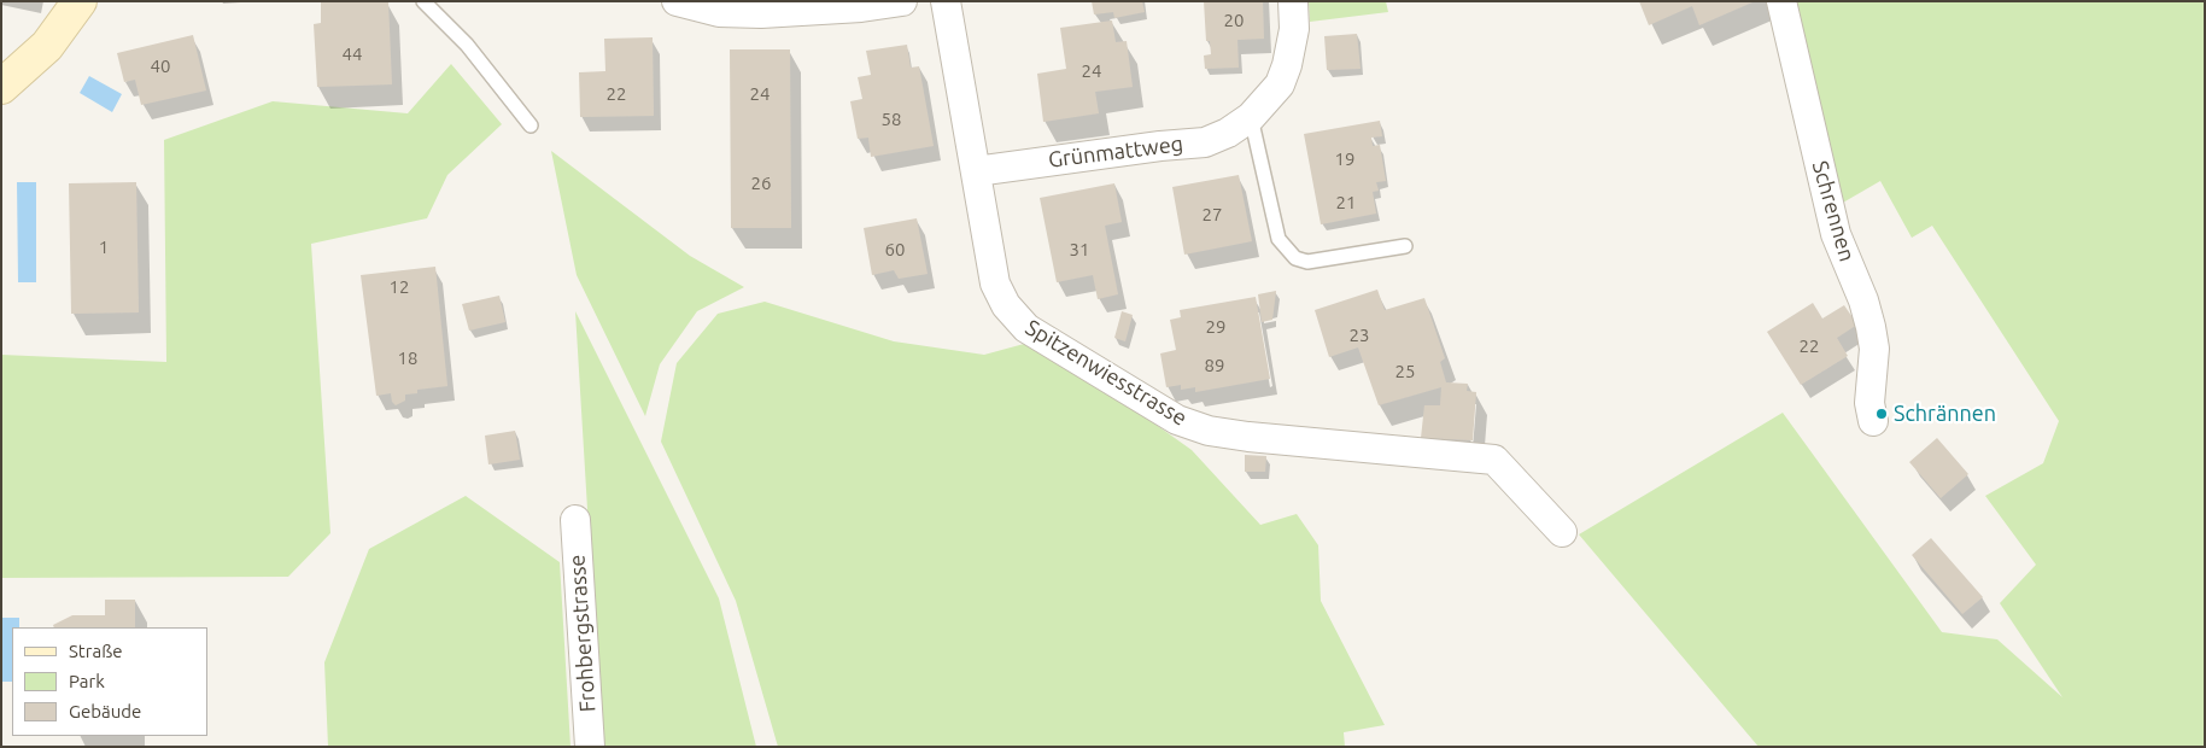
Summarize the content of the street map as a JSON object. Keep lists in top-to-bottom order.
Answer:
{
  "streets": {
    "street": [
      "Grünmattweg",
      "Schrennen",
      "Spitzenwiesstrasse",
      "Frohbergstrasse"
    ]
  },
  "crossings": [
    ["Grünmattweg", "Spitzenwiesstrasse"]
  ],
  "places": ["Schrännen"],
  "house_numbers": [
    "20",
    "44",
    "40",
    "24",
    "22",
    "24",
    "58",
    "19",
    "26",
    "21",
    "27",
    "1",
    "60",
    "31",
    "12",
    "29",
    "23",
    "22",
    "18",
    "89",
    "25"
  ],
  "legend": ["Straße", "Park", "Gebäude"]
}
